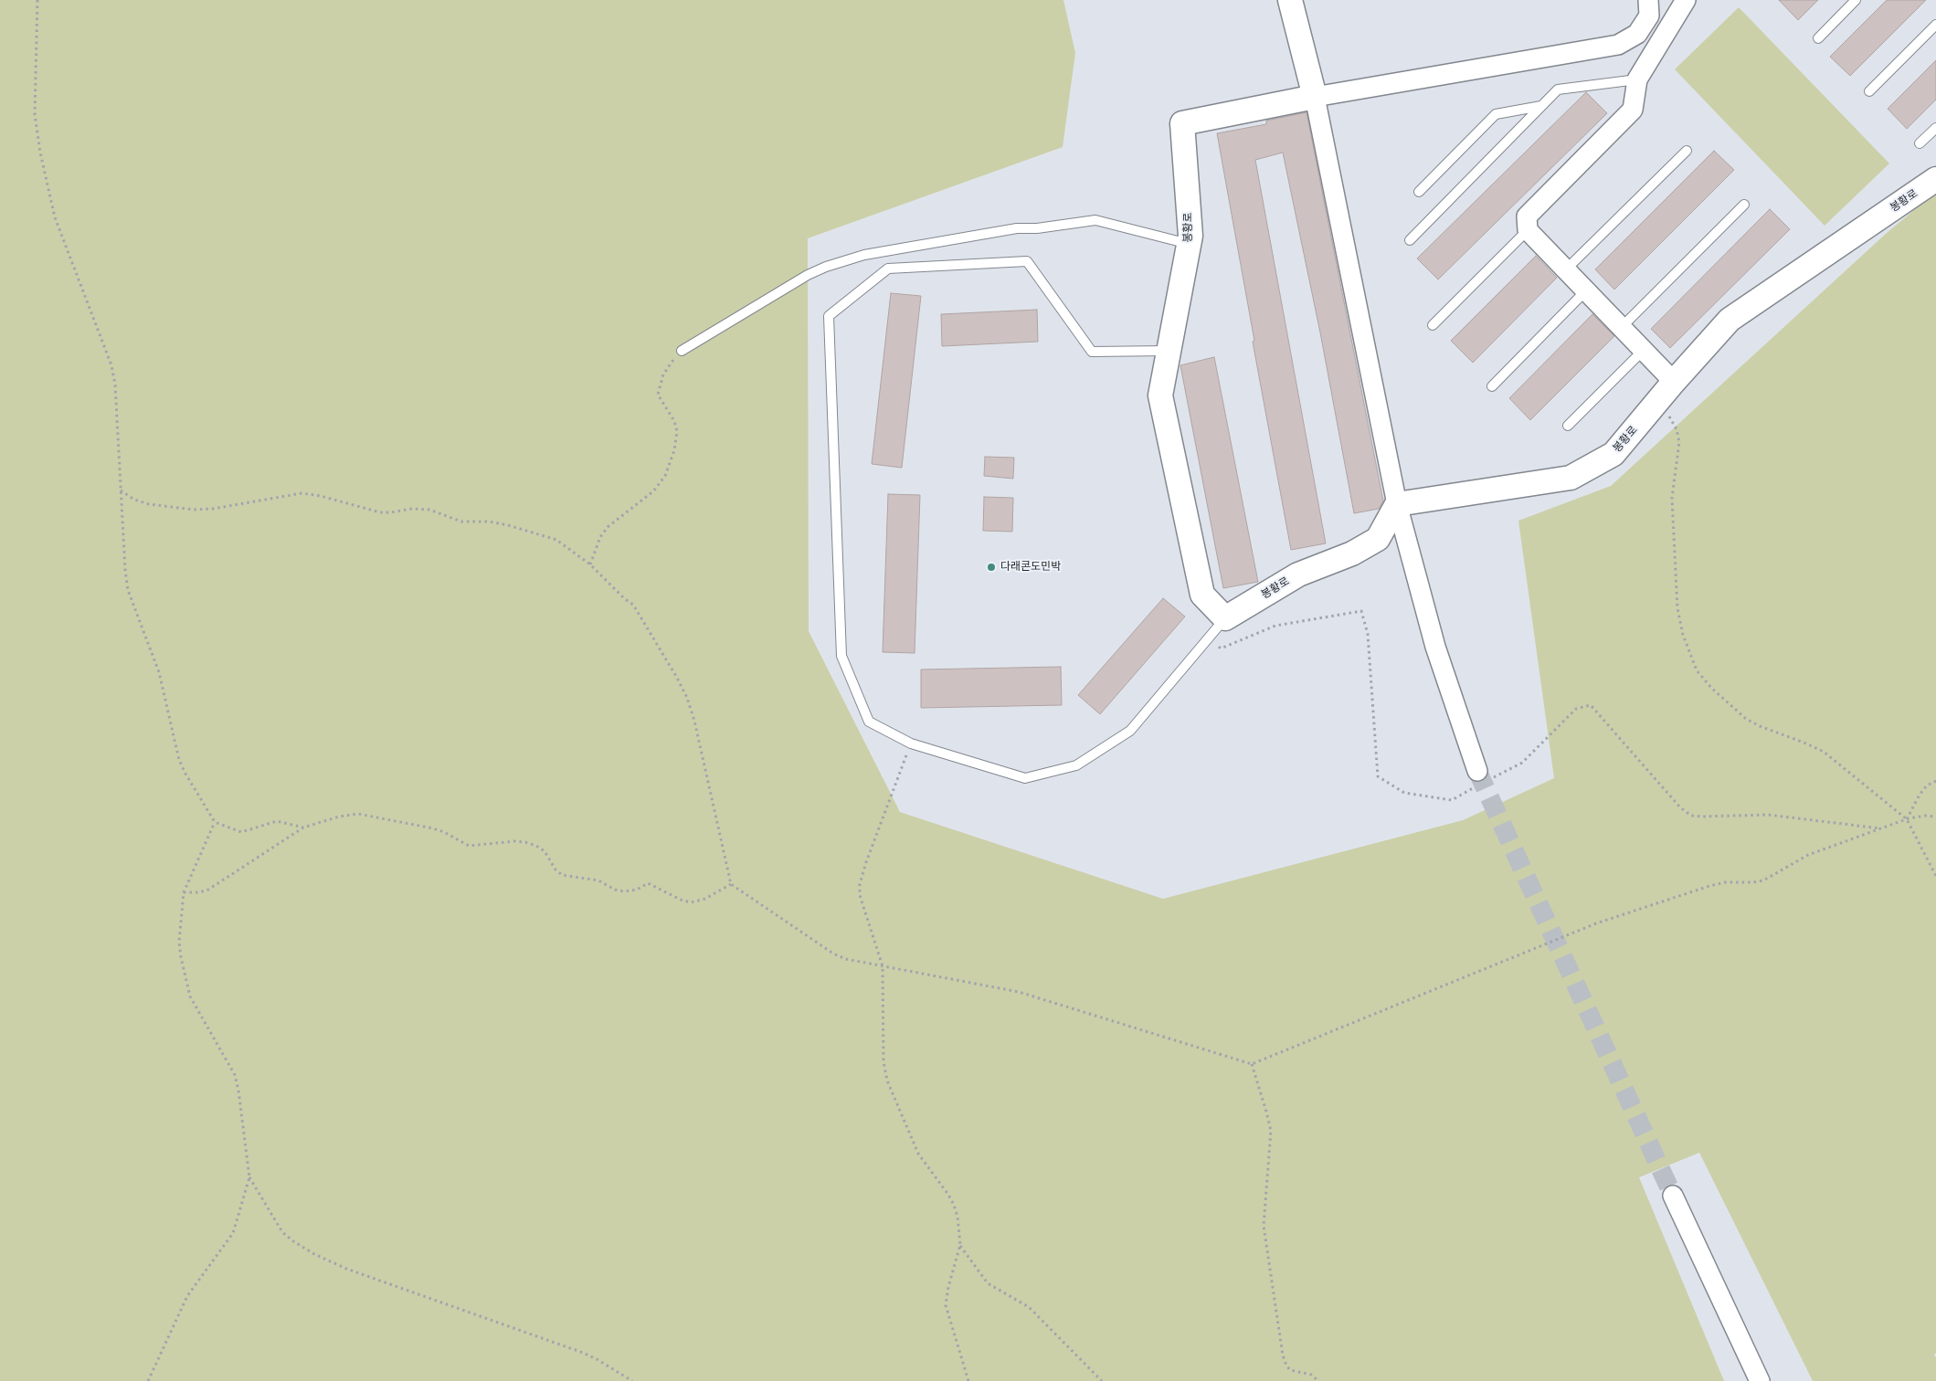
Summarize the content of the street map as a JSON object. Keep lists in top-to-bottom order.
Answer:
{
  "streets": {
    "street": ["봉황로"]
  },
  "places": ["다래콘도민박"]
}
